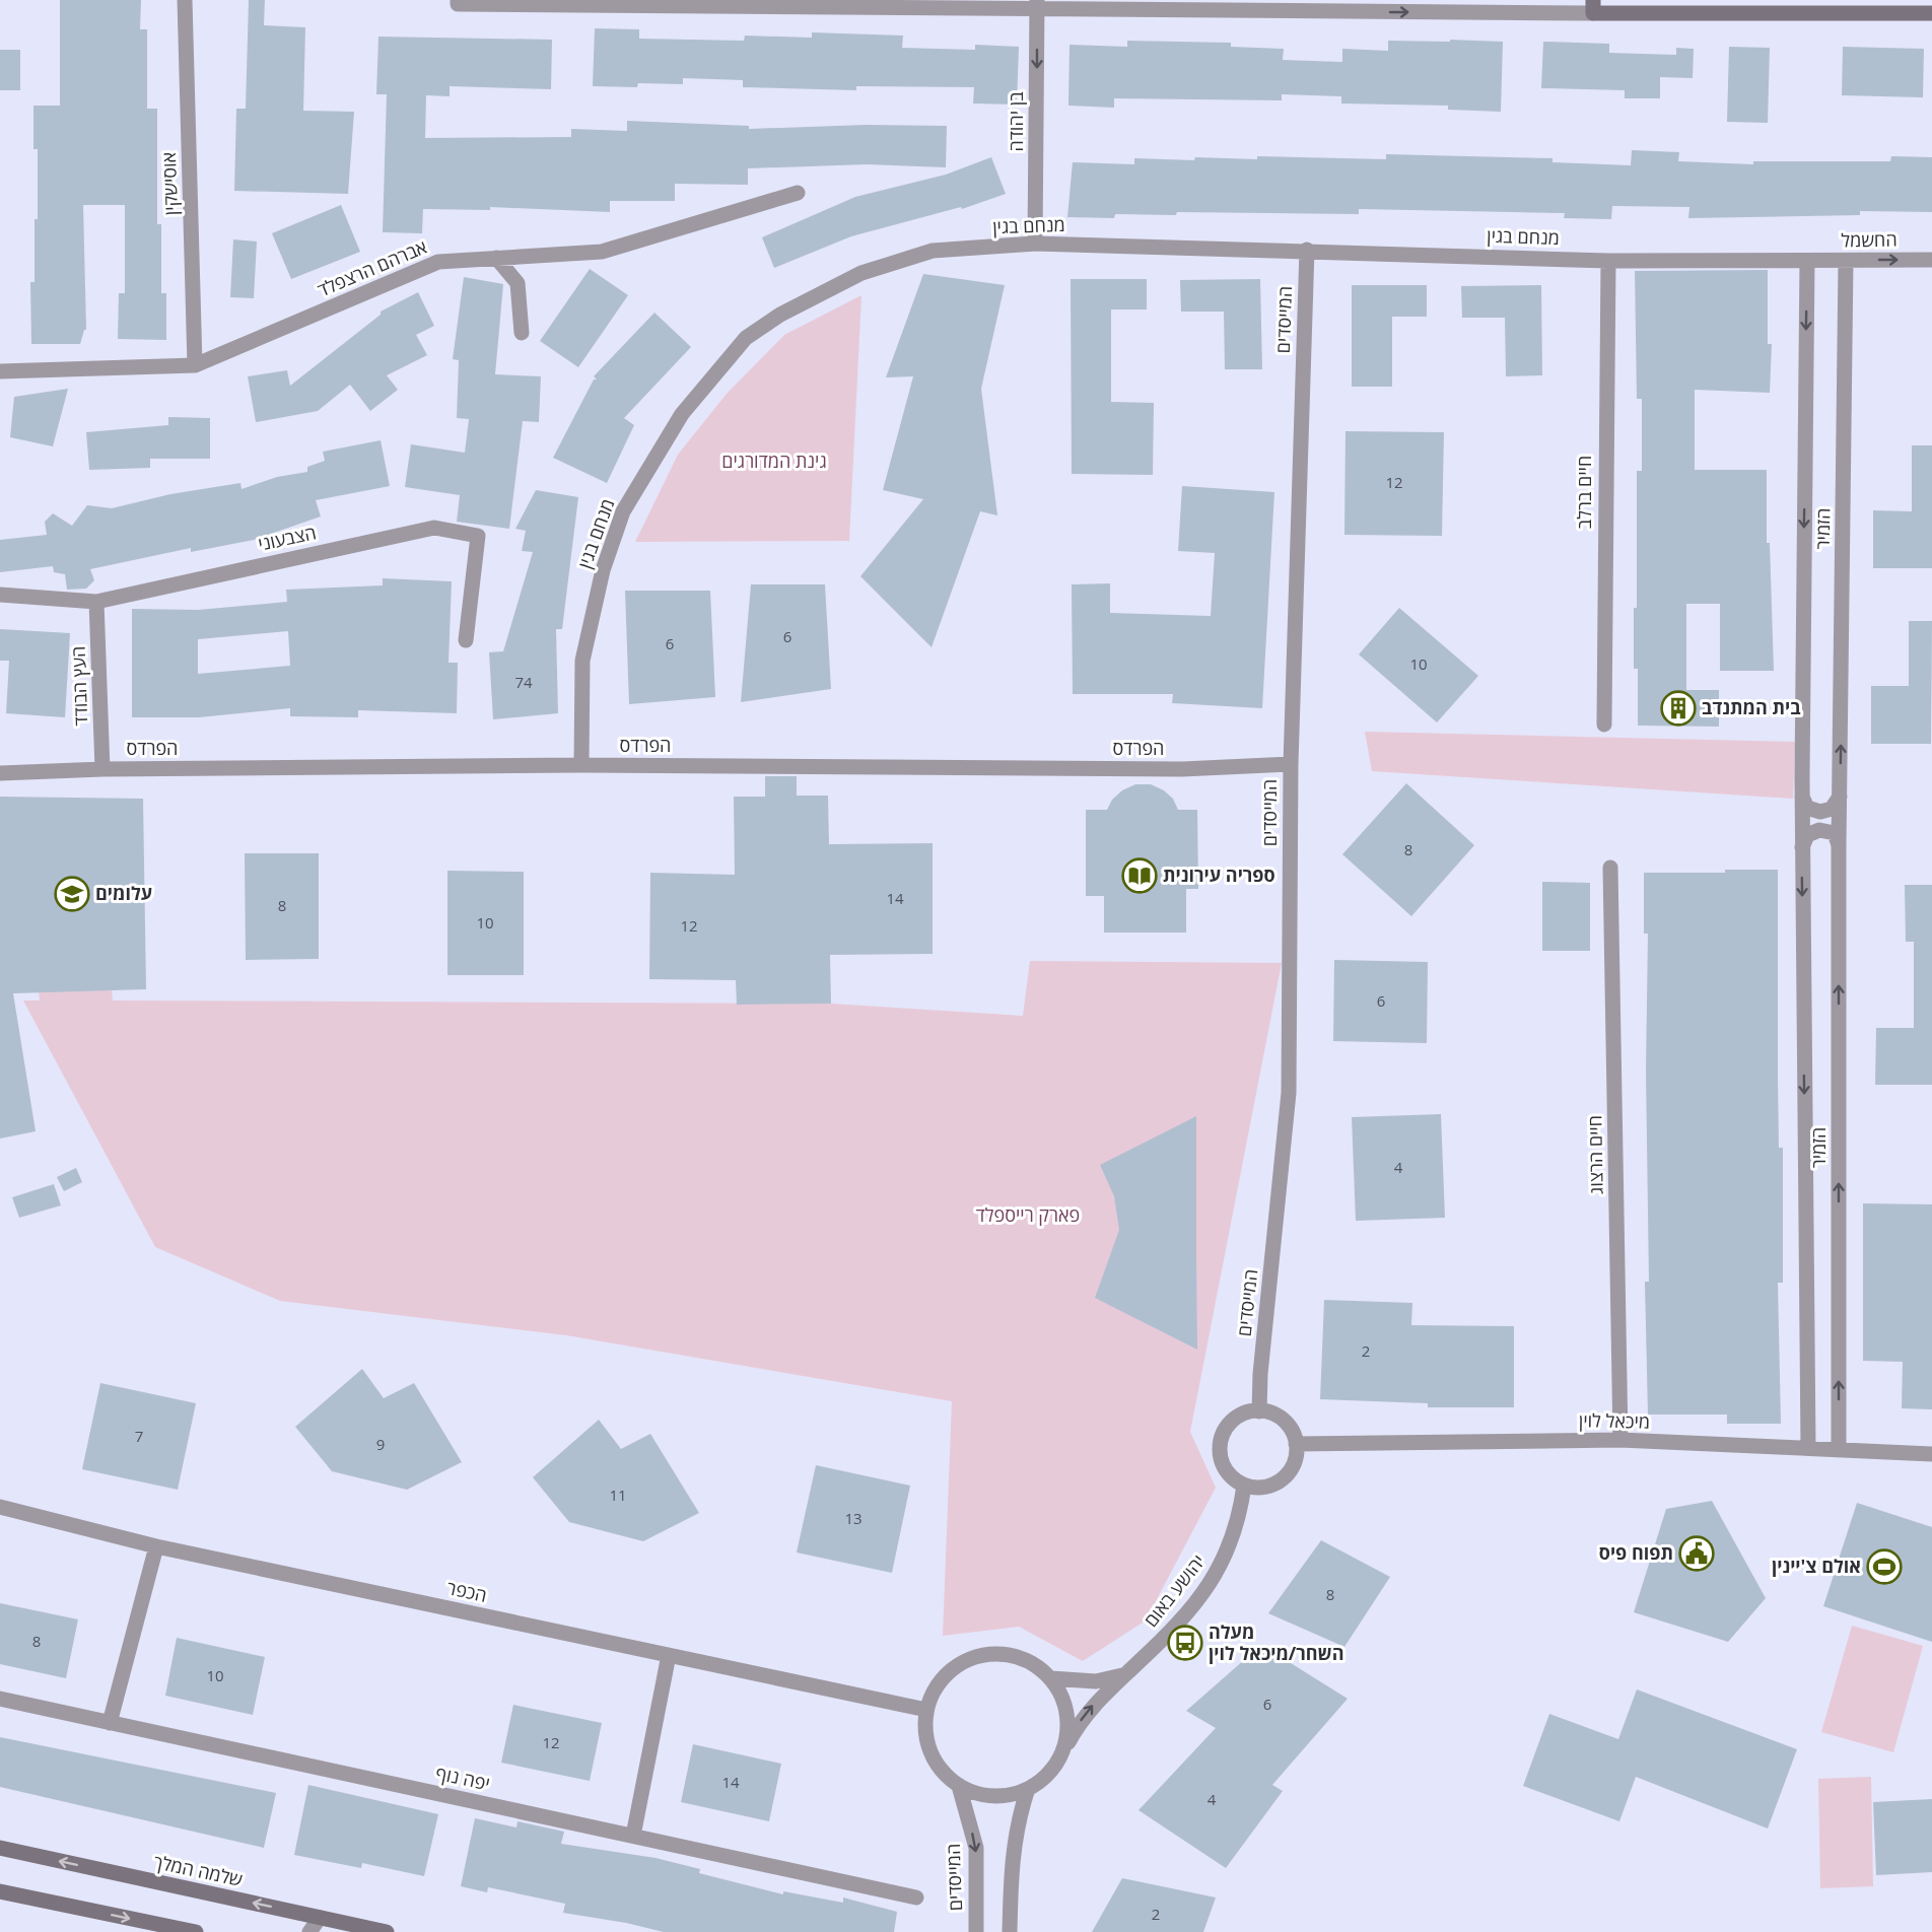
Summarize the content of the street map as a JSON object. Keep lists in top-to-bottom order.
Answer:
{
  "streets": {
    "street": [
      "בן יהודה",
      "אוסישקין",
      "מנחם בגין",
      "החשמל",
      "אברהם הרצפלד",
      "המייסדים",
      "חיים ברלב",
      "הזמיר",
      "הצבעוני",
      "העץ הבודד",
      "הפרדס",
      "חיים הרצוג",
      "מיכאל לוין",
      "יהושע באום",
      "הכפר",
      "יפה נוף",
      "שלמה המלך"
    ]
  },
  "crossings": [
    ["בן יהודה", "מנחם בגין"],
    ["אוסישקין", "אברהם הרצפלד"],
    ["מנחם בגין", "החשמל"],
    ["מנחם בגין", "המייסדים"],
    ["מנחם בגין", "חיים ברלב"],
    ["מנחם בגין", "הזמיר"],
    ["מנחם בגין", "הפרדס"],
    ["החשמל", "הזמיר"],
    ["המייסדים", "הפרדס"],
    ["המייסדים", "מיכאל לוין"],
    ["המייסדים", "יהושע באום"],
    ["המייסדים", "הכפר"],
    ["הזמיר", "מיכאל לוין"],
    ["הצבעוני", "העץ הבודד"],
    ["העץ הבודד", "הפרדס"],
    ["חיים הרצוג", "מיכאל לוין"],
    ["מיכאל לוין", "יהושע באום"]
  ],
  "one_way": ["בן יהודה", "החשמל"],
  "parks": ["גינת המדורגים", "פארק רייספלד"],
  "places": {
    "building": ["בית המתנדב"],
    "library": ["ספריה עירונית"],
    "school or university": ["עלומים"],
    "public building": ["תפוח פיס"],
    "sports": ["אולם צ'יינין"],
    "bus stop": ["מעלה השחר/מיכאל לוין"]
  },
  "house_numbers": [
    "12",
    "6",
    "6",
    "10",
    "74",
    "8",
    "14",
    "8",
    "10",
    "12",
    "6",
    "4",
    "2",
    "7",
    "9",
    "11",
    "13",
    "8",
    "8",
    "10",
    "6",
    "12",
    "14",
    "4",
    "2"
  ]
}
